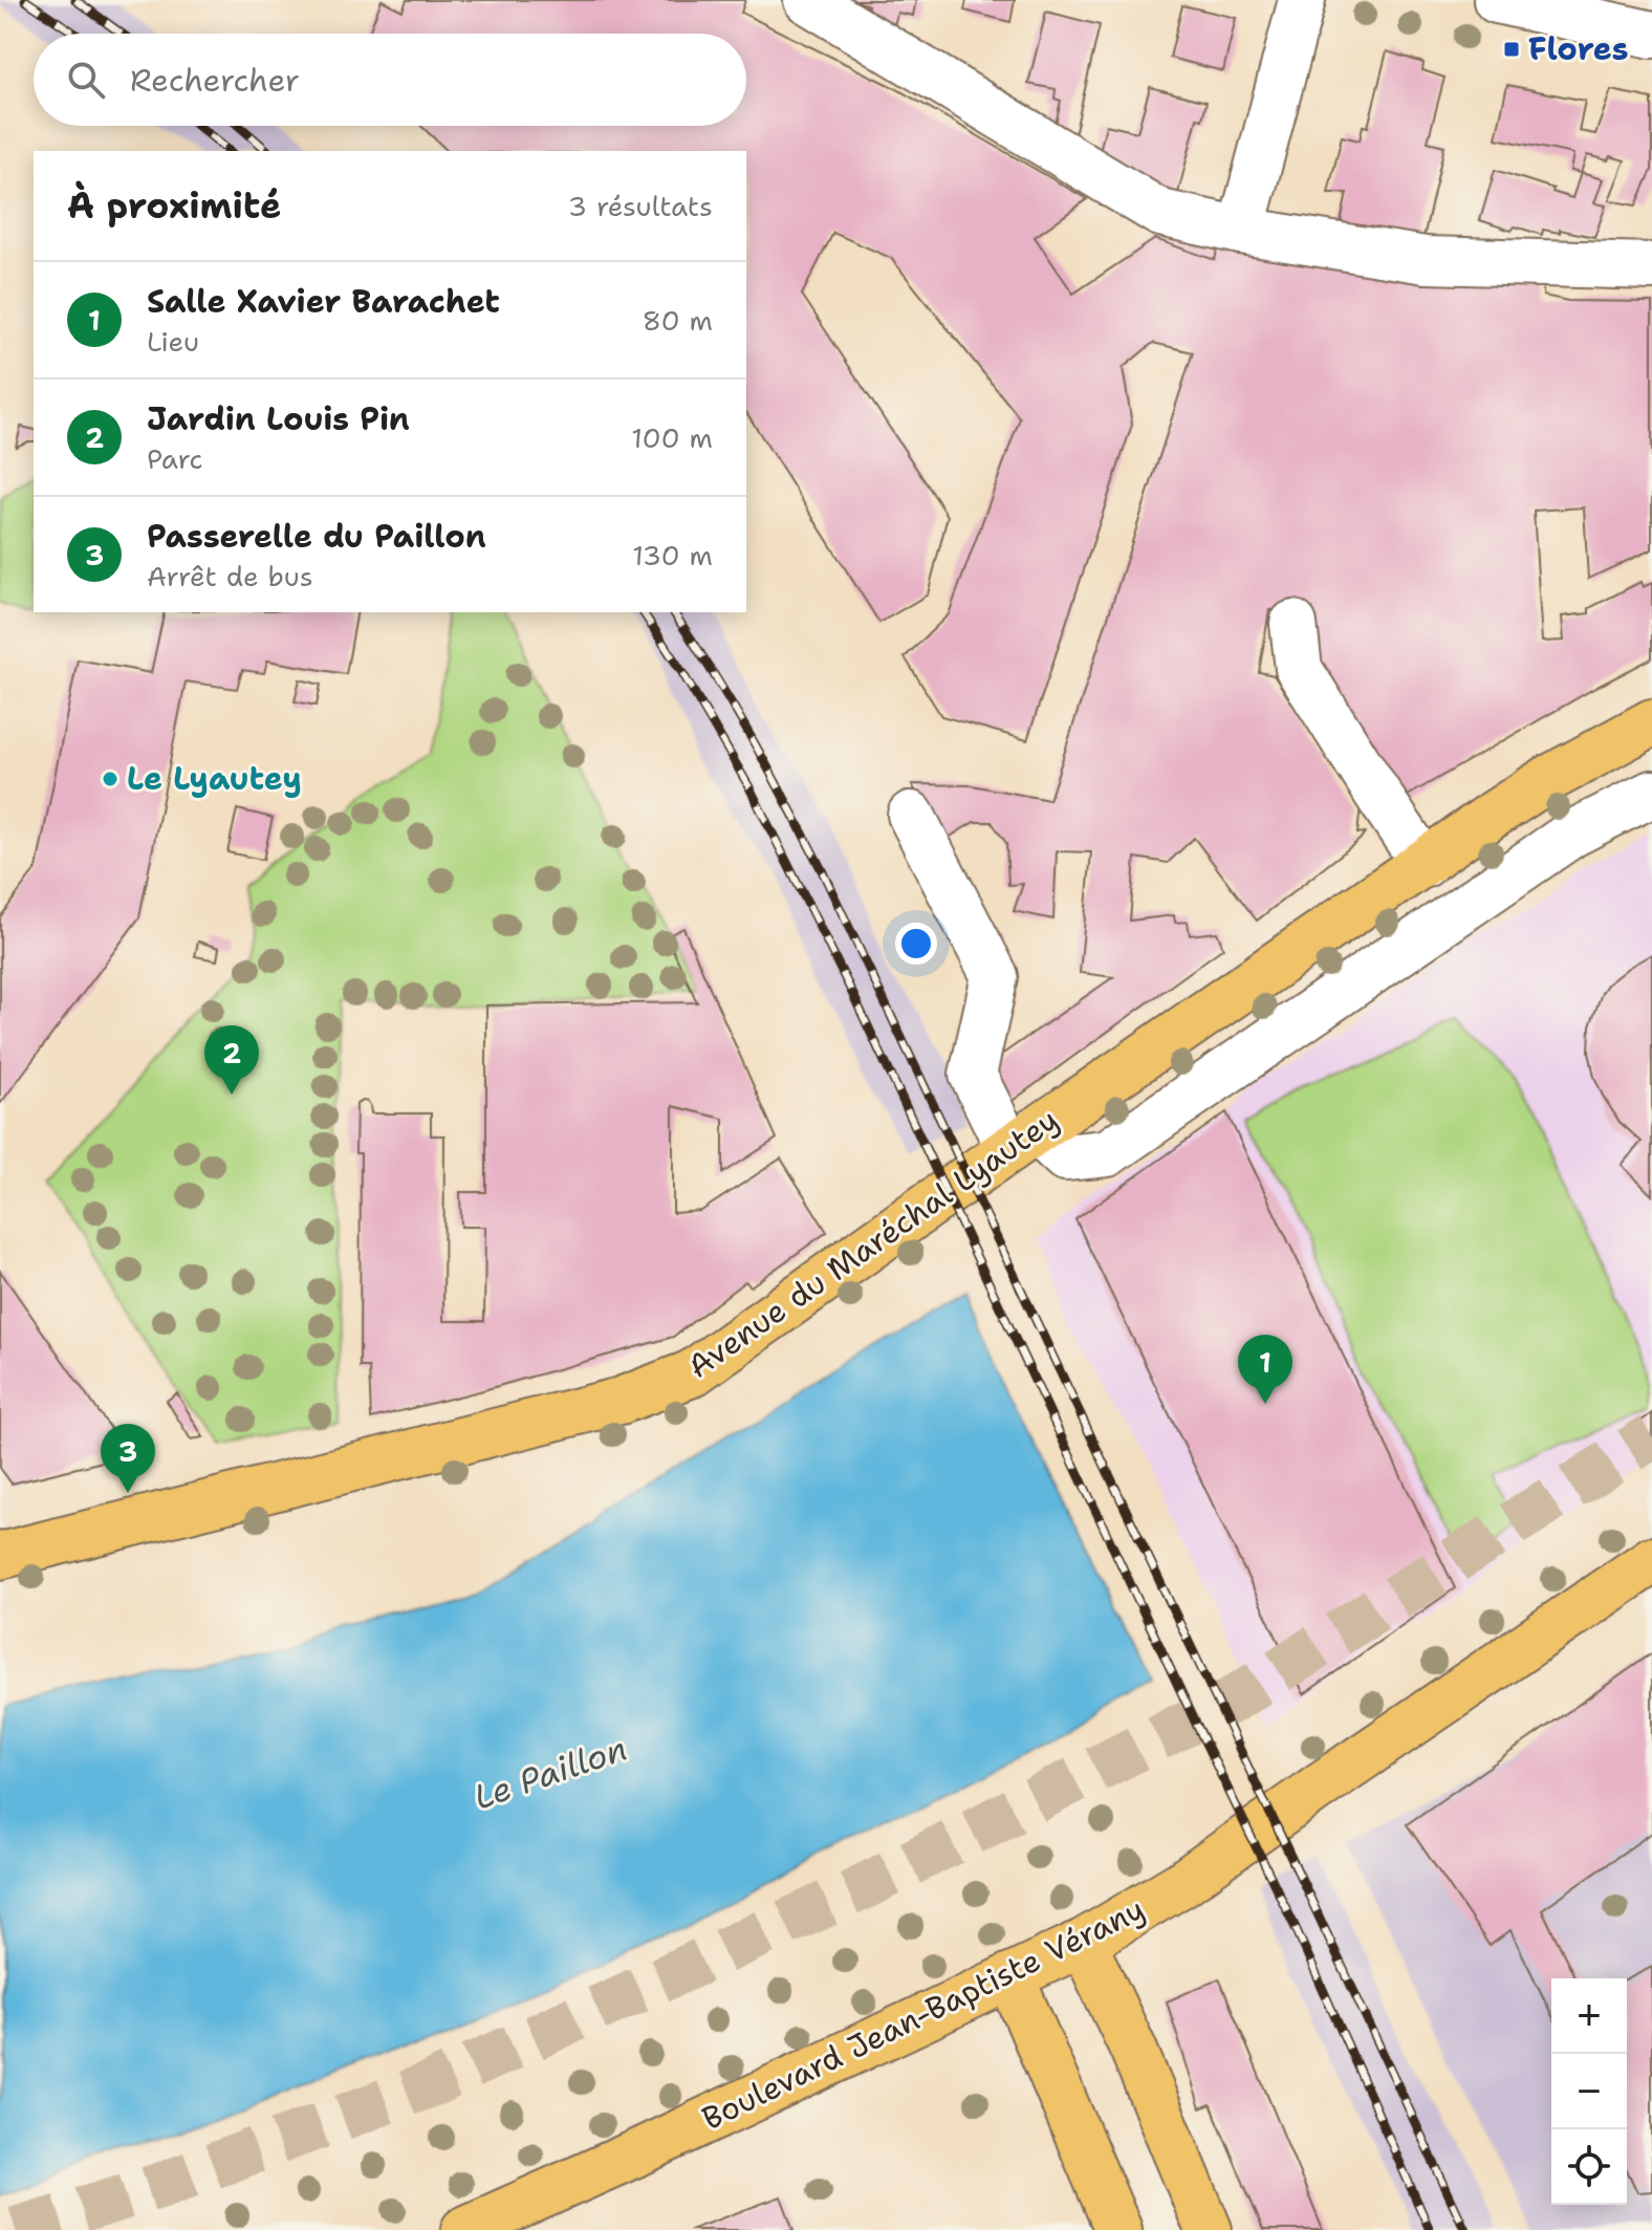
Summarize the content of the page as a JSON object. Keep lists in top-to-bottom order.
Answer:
{
  "streets": {
    "main road": ["Avenue du Maréchal Lyautey", "Boulevard Jean-Baptiste Vérany"]
  },
  "water": ["Le Paillon"],
  "places": {
    "transit": ["Flores"],
    "other": ["Le Lyautey"]
  },
  "page": {
    "search": "Rechercher",
    "heading": ["À proximité", "3 résultats"],
    "list": [
      {
        "mark": "1",
        "name": "Salle Xavier Barachet",
        "note": "Lieu",
        "value": "80 m"
      },
      {
        "mark": "2",
        "name": "Jardin Louis Pin",
        "note": "Parc",
        "value": "100 m"
      },
      {
        "mark": "3",
        "name": "Passerelle du Paillon",
        "note": "Arrêt de bus",
        "value": "130 m"
      }
    ],
    "pins": ["2", "1", "3"],
    "map_buttons": ["+", "−"]
  }
}
